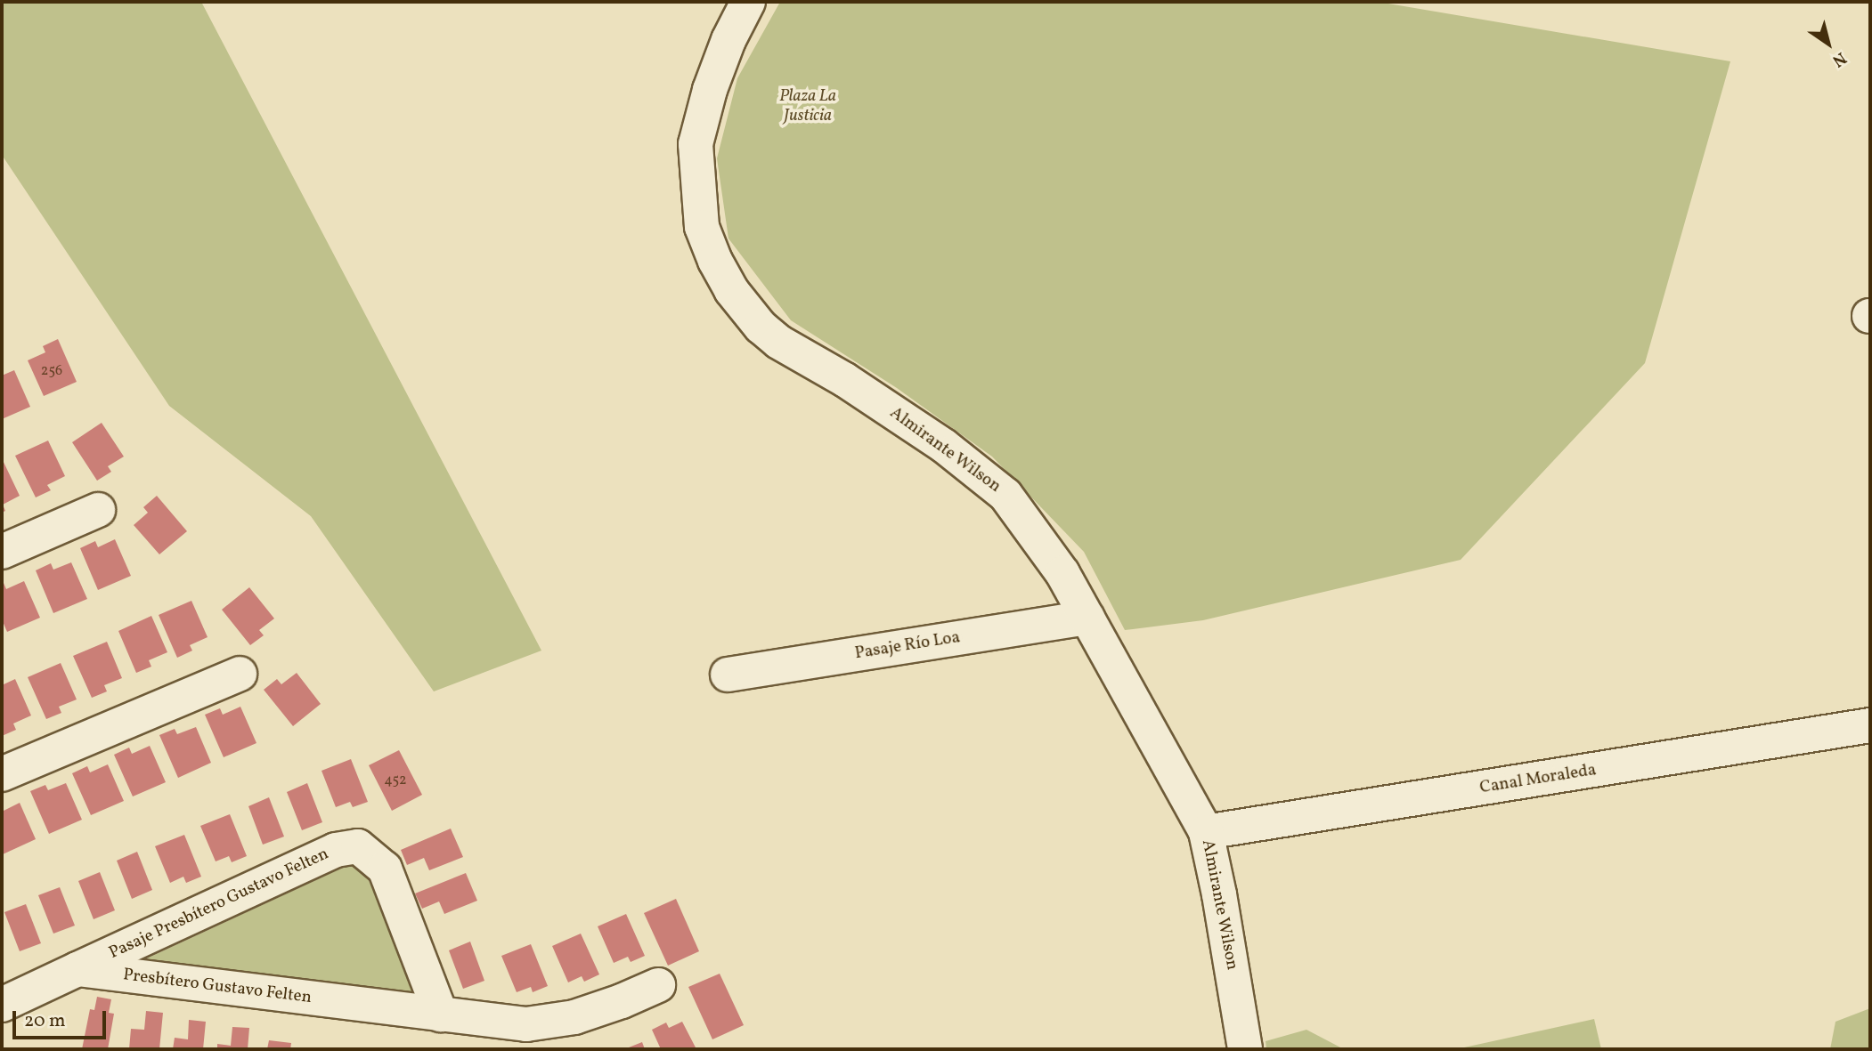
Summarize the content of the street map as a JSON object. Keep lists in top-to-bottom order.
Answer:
{
  "streets": {
    "street": [
      "Almirante Wilson",
      "Pasaje Río Loa",
      "Canal Moraleda",
      "Pasaje Presbítero Gustavo Felten",
      "Presbítero Gustavo Felten"
    ]
  },
  "crossings": [
    ["Almirante Wilson", "Pasaje Río Loa"],
    ["Almirante Wilson", "Canal Moraleda"],
    ["Pasaje Presbítero Gustavo Felten", "Presbítero Gustavo Felten"]
  ],
  "parks": ["Plaza La Justicia"],
  "house_numbers": ["256", "452"],
  "scale_bar": "20 m",
  "north": "bottom right"
}
